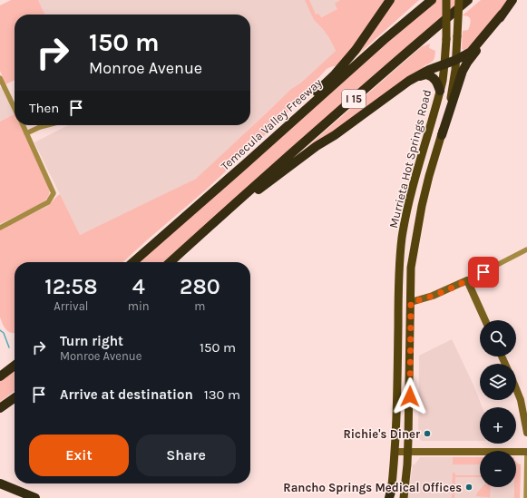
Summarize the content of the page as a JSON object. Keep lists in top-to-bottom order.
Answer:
{
  "streets": {
    "highway": ["I 15", "Temecula Valley Freeway"],
    "main road": ["Murrieta Hot Springs Road"]
  },
  "places": ["Richie's Diner", "Rancho Springs Medical Offices"],
  "page": {
    "turn": ["150 m", "Monroe Avenue"],
    "then": "Then",
    "eta": [
      "12:58",
      "Arrival",
      "4",
      "min",
      "280",
      "m"
    ],
    "map_buttons": ["+", "−"],
    "list": [
      {
        "name": "Turn right",
        "note": "Monroe Avenue",
        "value": "150 m"
      },
      {
        "name": "Arrive at destination",
        "value": "130 m"
      }
    ],
    "buttons": ["Exit", "Share"]
  }
}
